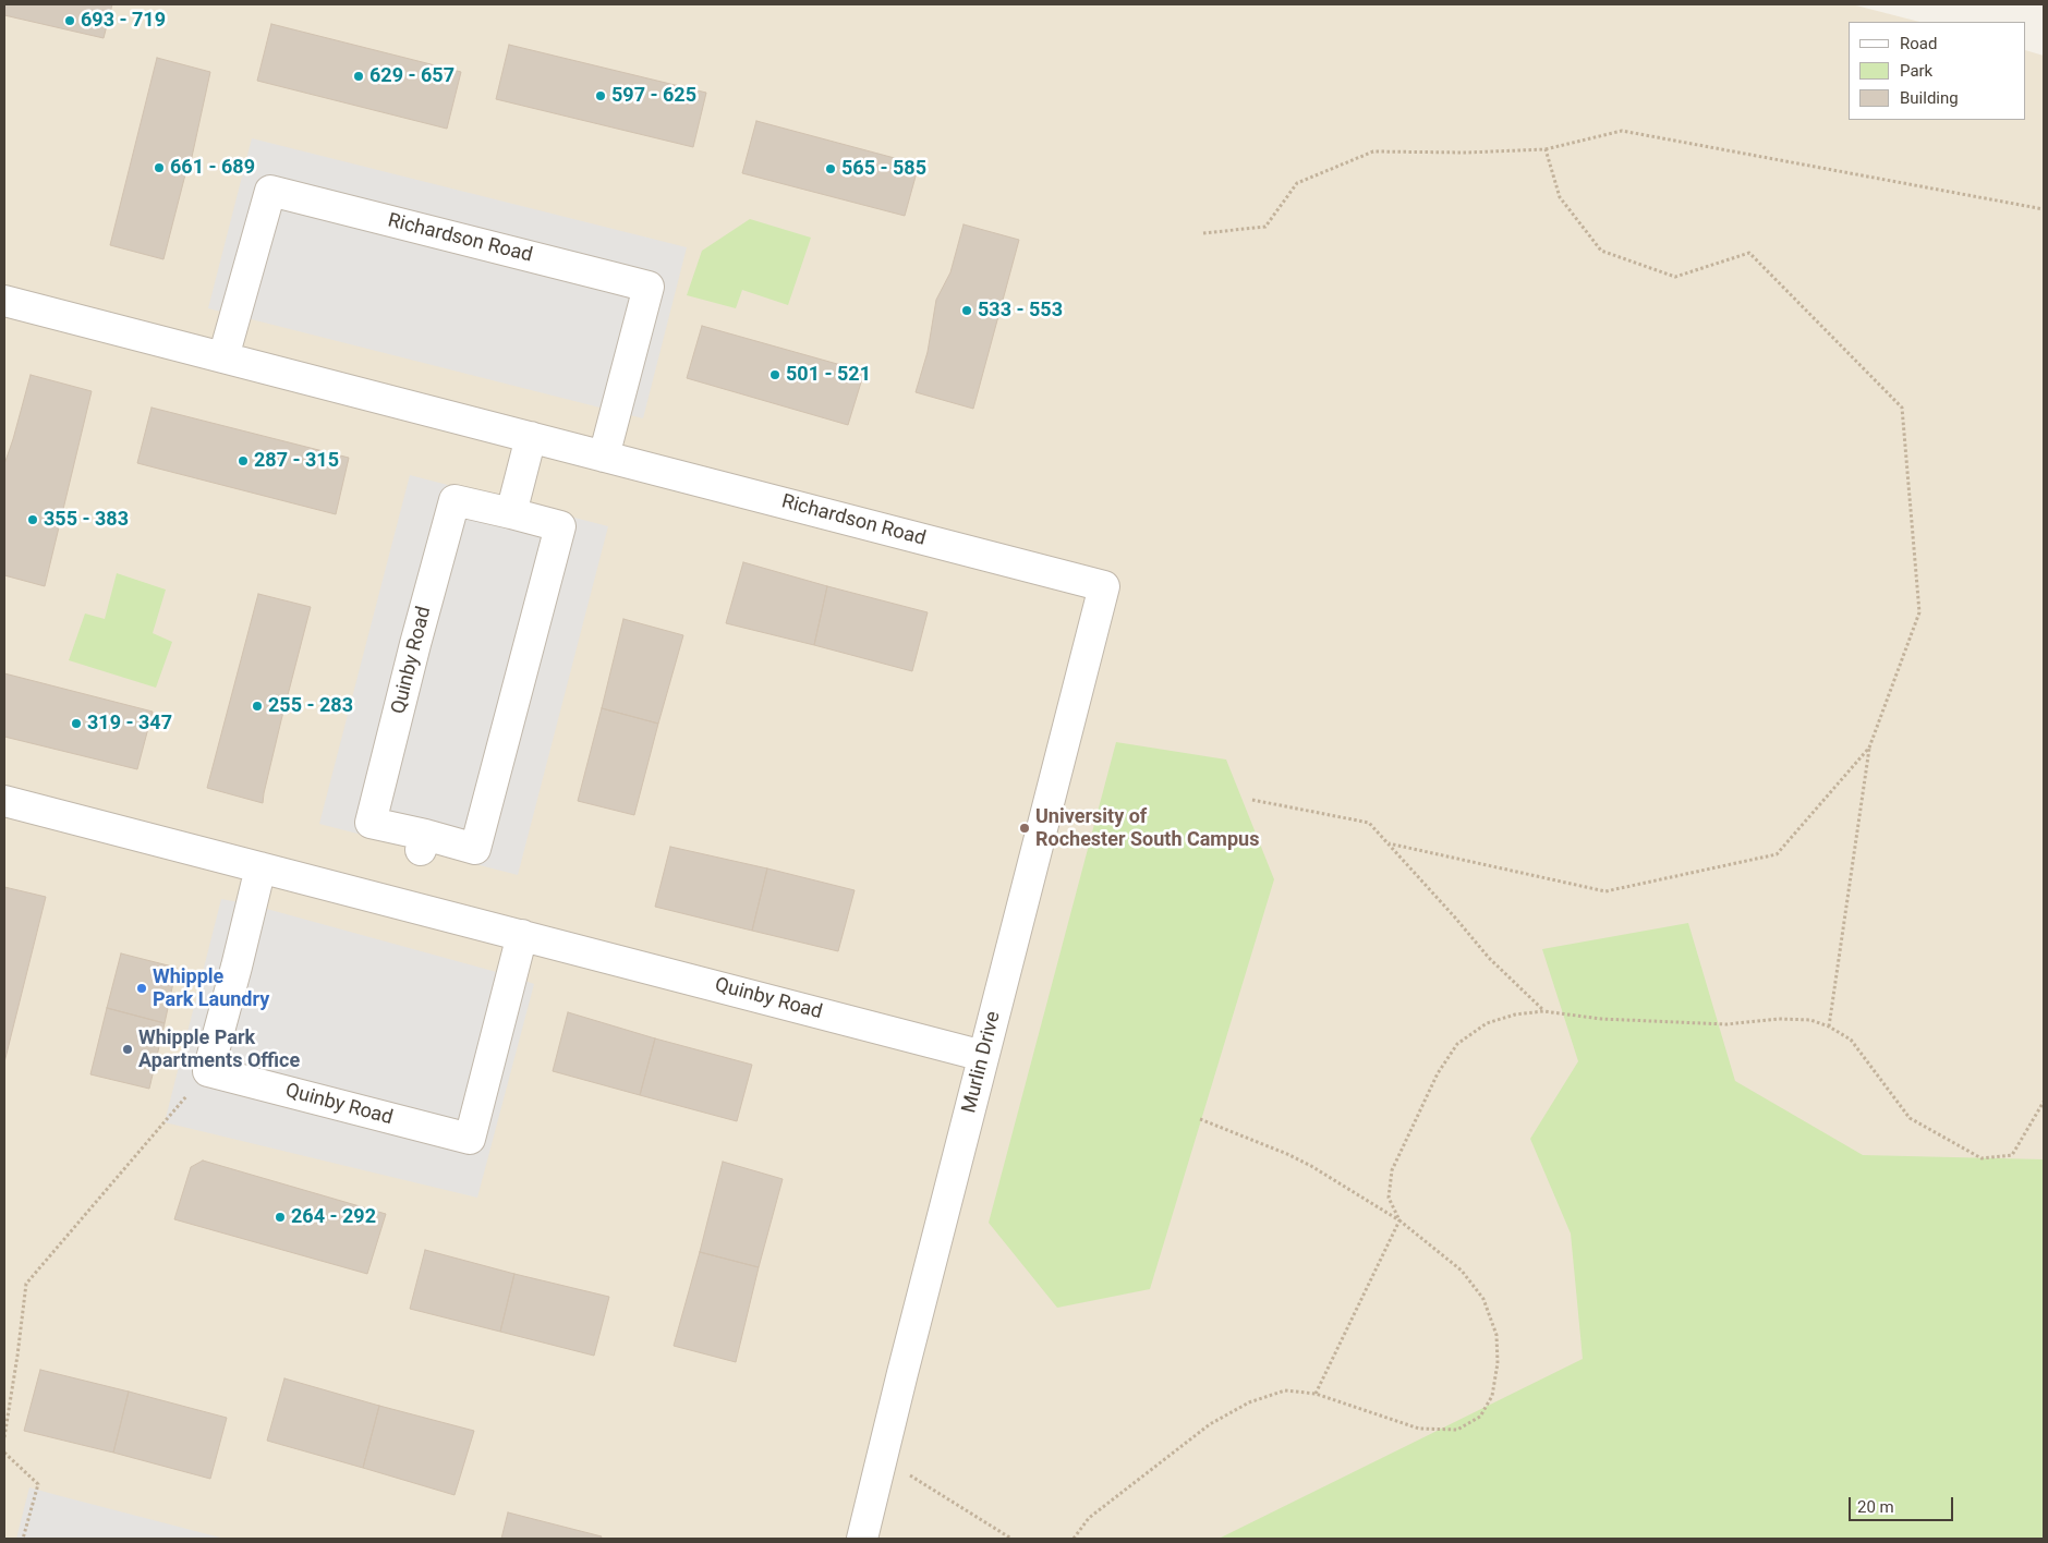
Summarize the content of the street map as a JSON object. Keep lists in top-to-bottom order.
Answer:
{
  "streets": {
    "street": ["Richardson Road", "Quinby Road", "Murlin Drive"]
  },
  "crossings": [
    ["Richardson Road", "Murlin Drive"],
    ["Quinby Road", "Murlin Drive"]
  ],
  "places": [
    "693 - 719",
    "629 - 657",
    "597 - 625",
    "661 - 689",
    "565 - 585",
    "533 - 553",
    "501 - 521",
    "287 - 315",
    "355 - 383",
    "255 - 283",
    "319 - 347",
    "University of Rochester South Campus",
    "Whipple Park Laundry",
    "Whipple Park Apartments Office",
    "264 - 292"
  ],
  "legend": ["Road", "Park", "Building"],
  "scale_bar": "20 m"
}
